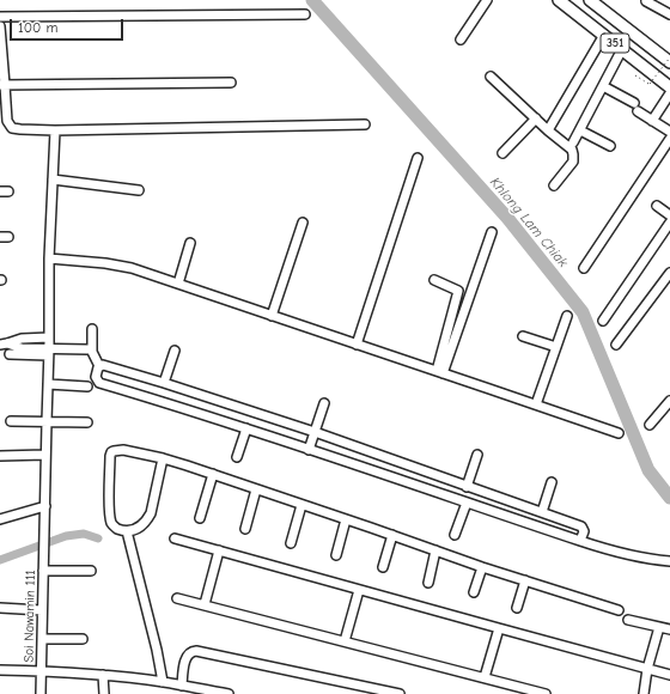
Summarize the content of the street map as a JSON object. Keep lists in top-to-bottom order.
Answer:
{
  "streets": {
    "main road": ["351"],
    "street": ["Soi Nawamin 111"]
  },
  "water": ["Khlong Lam Chiak"],
  "scale_bar": "100 m"
}
